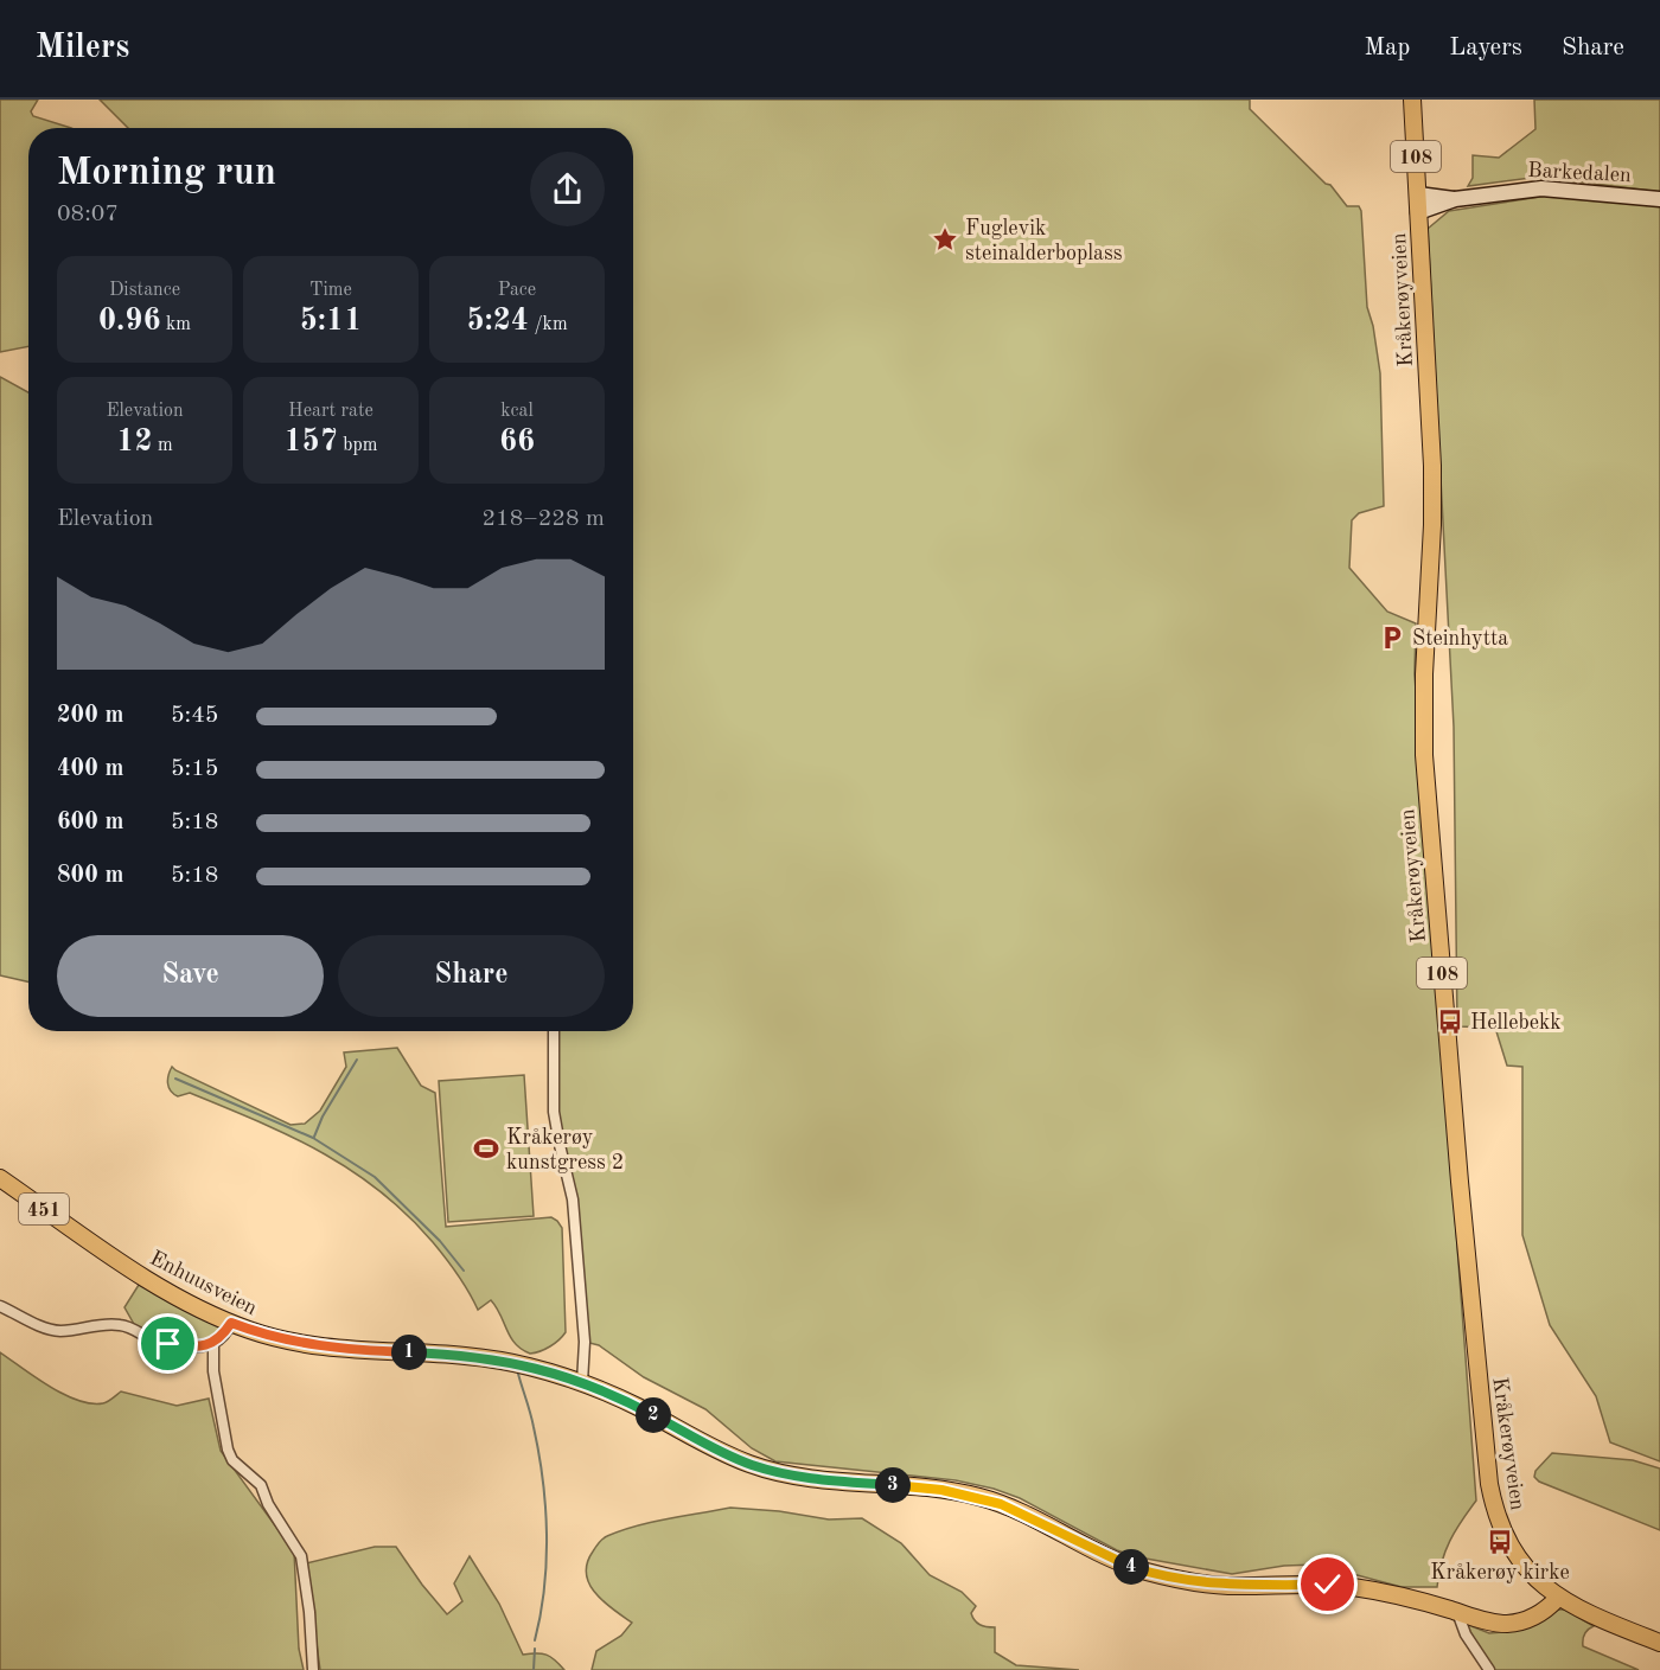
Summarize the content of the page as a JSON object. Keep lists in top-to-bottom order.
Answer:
{
  "streets": {
    "main road": [
      "108",
      "Barkedalen",
      "Kråkerøyveien",
      "451",
      "Enhuusveien"
    ]
  },
  "crossings": [
    ["Barkedalen", "Kråkerøyveien"],
    ["Kråkerøyveien", "Enhuusveien"]
  ],
  "places": {
    "place": ["Fuglevik steinalderboplass"],
    "parking": ["Steinhytta"],
    "bus stop": ["Hellebekk", "Kråkerøy kirke"],
    "sports": ["Kråkerøy kunstgress 2"]
  },
  "page": {
    "header": "Milers",
    "nav": ["Map", "Layers", "Share"],
    "heading": ["Morning run", "08:07"],
    "stats": [
      ["Distance", "0.96 km"],
      ["Time", "5:11"],
      ["Pace", "5:24 /km"],
      ["Elevation", "12 m"],
      ["Heart rate", "157 bpm"],
      ["kcal", "66"]
    ],
    "chart": ["Elevation", "218–228 m"],
    "list": [
      {
        "name": "200 m",
        "note": "5:45"
      },
      {
        "name": "400 m",
        "note": "5:15"
      },
      {
        "name": "600 m",
        "note": "5:18"
      },
      {
        "name": "800 m",
        "note": "5:18"
      }
    ],
    "buttons": ["Save", "Share"],
    "pins": [
      "1",
      "2",
      "3",
      "4"
    ]
  }
}
